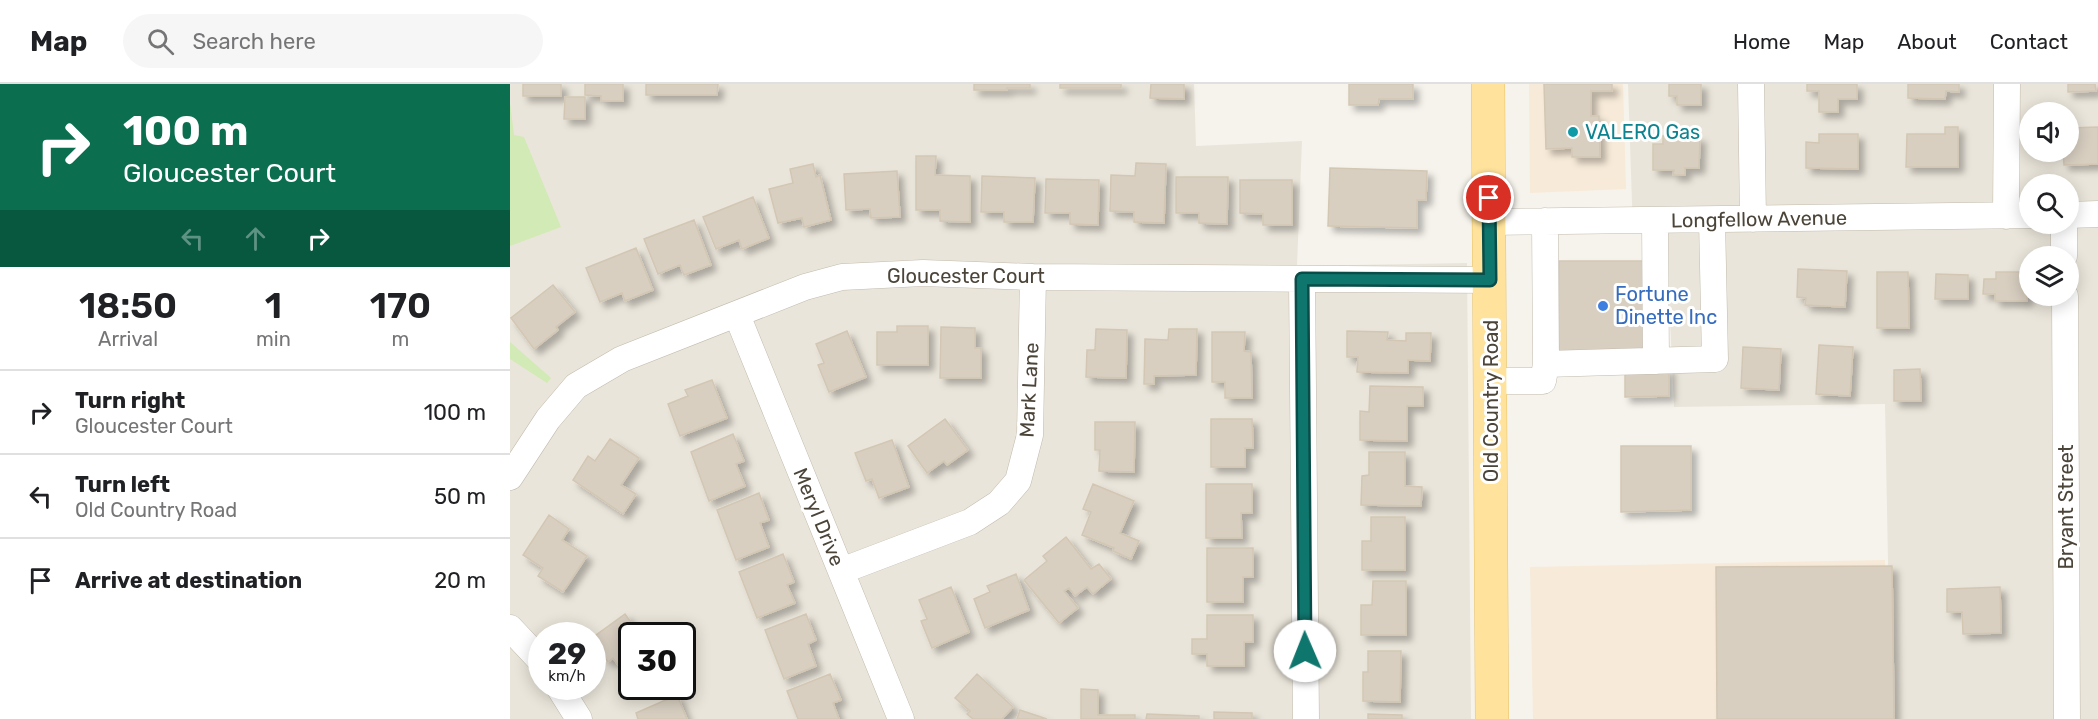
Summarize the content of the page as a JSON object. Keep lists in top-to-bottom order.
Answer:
{
  "streets": {
    "main road": ["Old Country Road"],
    "street": [
      "Longfellow Avenue",
      "Gloucester Court",
      "Mark Lane",
      "Bryant Street",
      "Meryl Drive"
    ]
  },
  "crossings": [
    ["Longfellow Avenue", "Old Country Road"],
    ["Gloucester Court", "Mark Lane"],
    ["Gloucester Court", "Old Country Road"],
    ["Gloucester Court", "Meryl Drive"],
    ["Mark Lane", "Meryl Drive"]
  ],
  "places": ["VALERO Gas", "Fortune Dinette Inc"],
  "page": {
    "header": "Map",
    "search": "Search here",
    "nav": [
      "Home",
      "Map",
      "About",
      "Contact"
    ],
    "turn": ["100 m", "Gloucester Court"],
    "eta": [
      "18:50",
      "Arrival",
      "1",
      "min",
      "170",
      "m"
    ],
    "list": [
      {
        "name": "Turn right",
        "note": "Gloucester Court",
        "value": "100 m"
      },
      {
        "name": "Turn left",
        "note": "Old Country Road",
        "value": "50 m"
      },
      {
        "name": "Arrive at destination",
        "value": "20 m"
      }
    ],
    "speed": "29 km/h",
    "limit": "30"
  }
}
